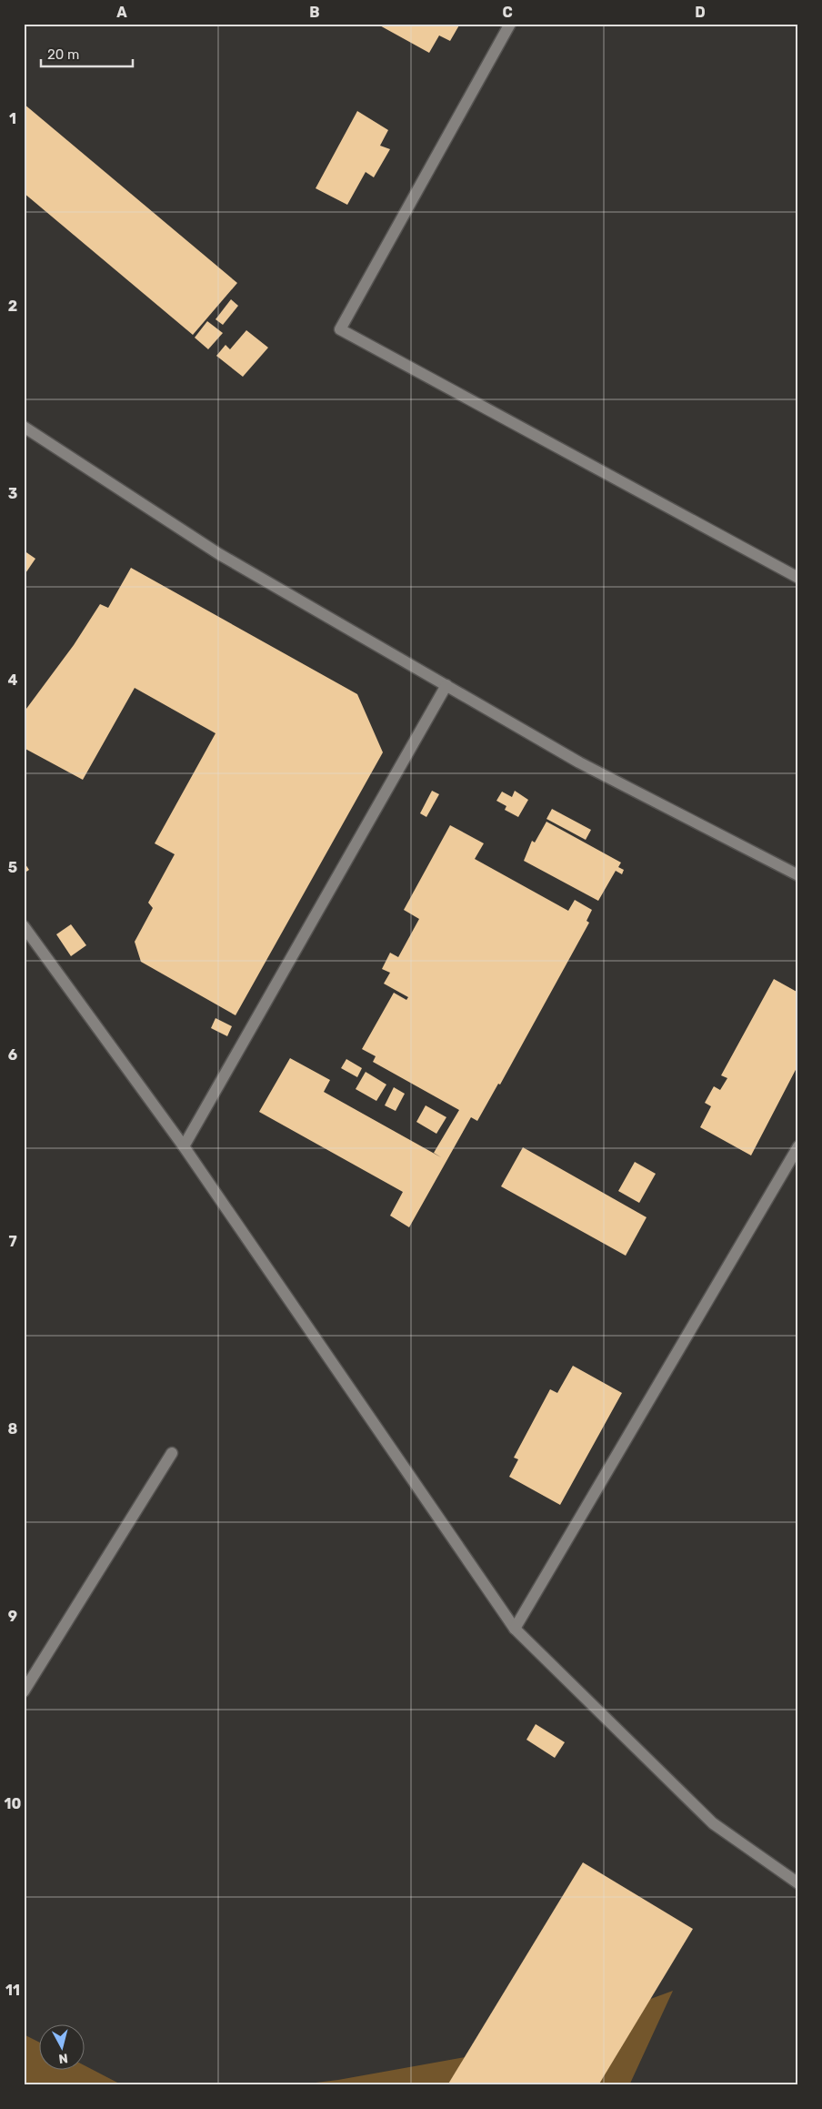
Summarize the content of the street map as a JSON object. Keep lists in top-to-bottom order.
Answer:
{
  "scale_bar": "20 m",
  "north": "bottom",
  "grid": {
    "columns": [
      "A",
      "B",
      "C",
      "D"
    ],
    "rows": [
      "1",
      "2",
      "3",
      "4",
      "5",
      "6",
      "7",
      "8",
      "9",
      "10",
      "11"
    ]
  }
}
